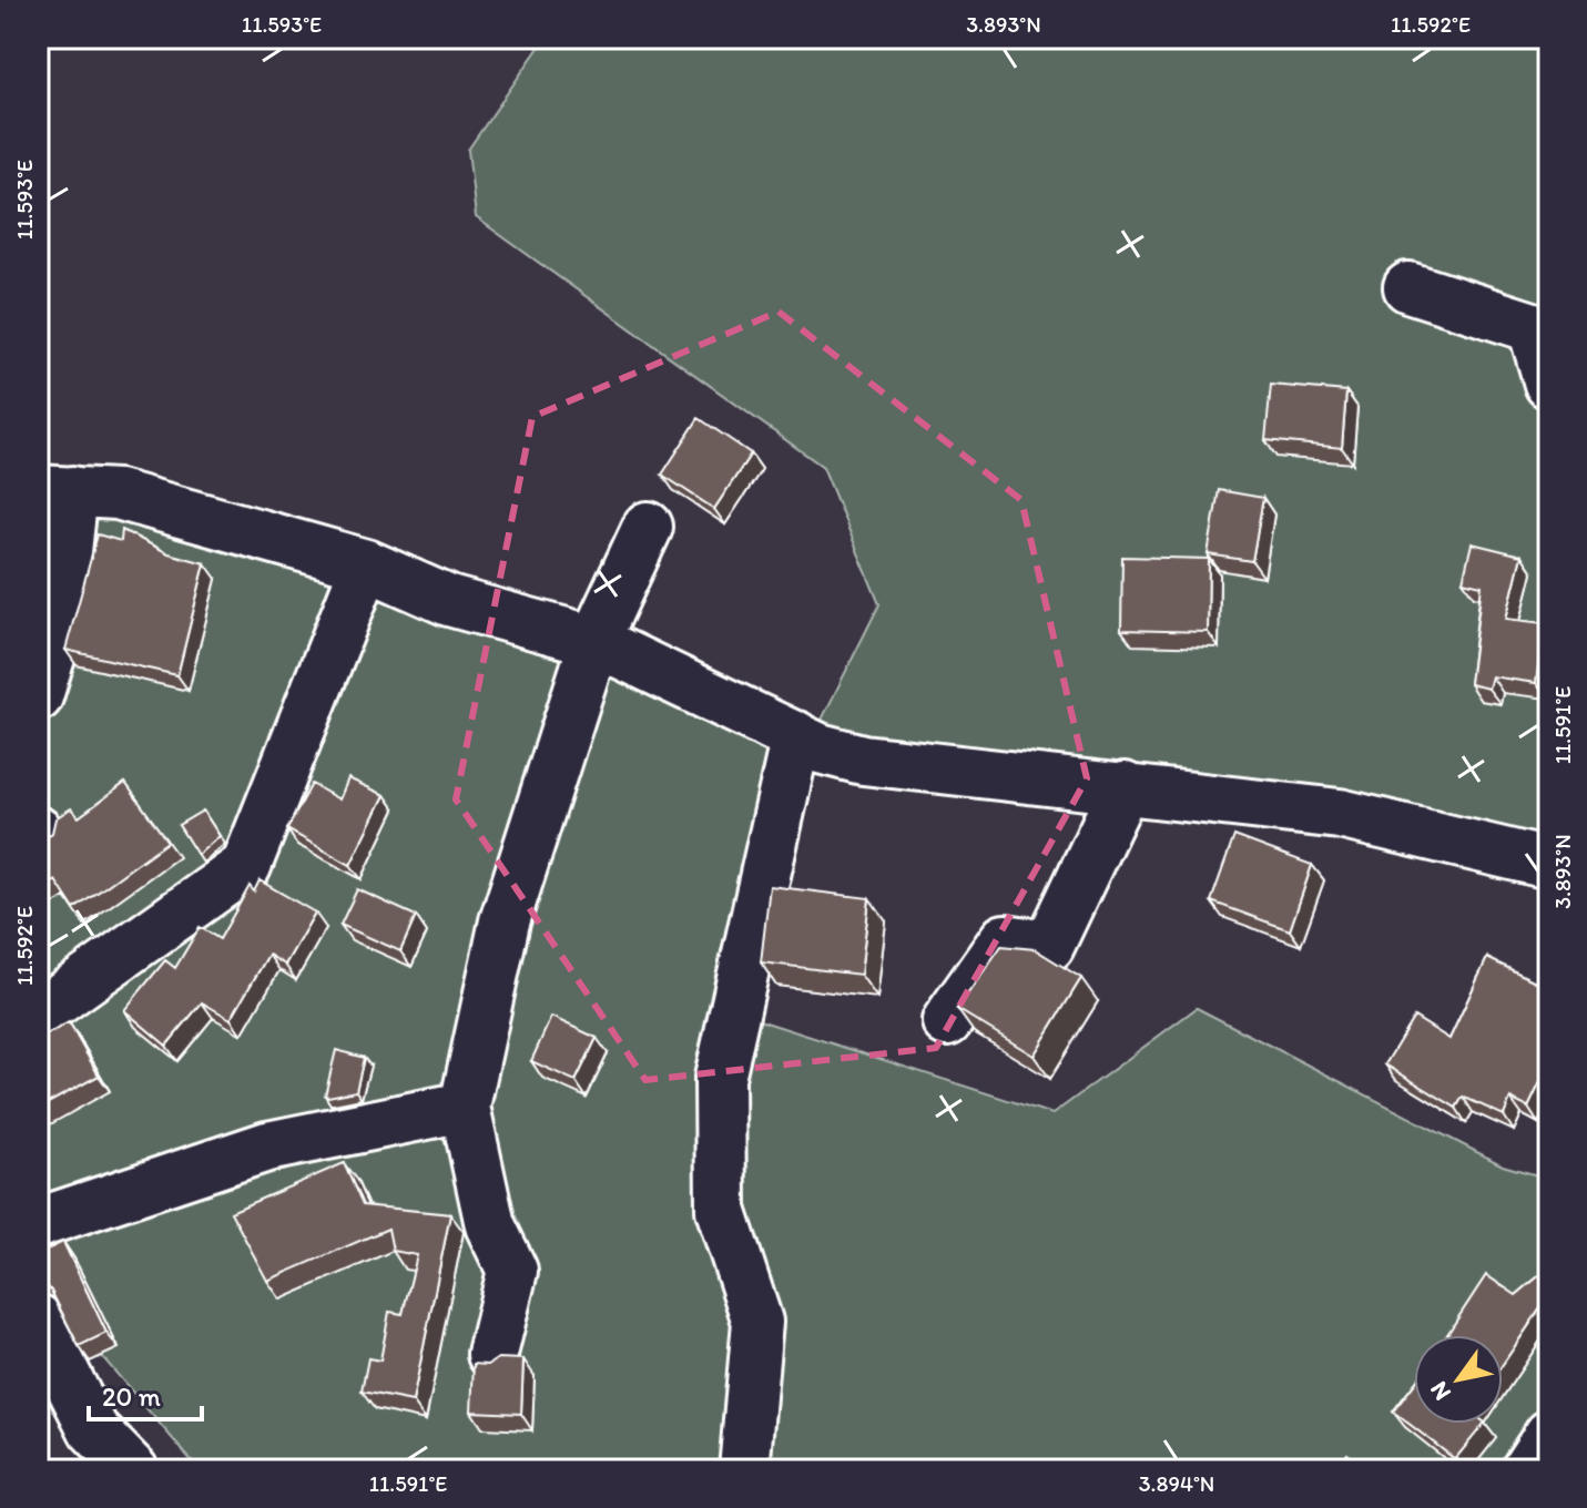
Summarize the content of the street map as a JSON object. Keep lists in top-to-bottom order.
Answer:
{
  "scale_bar": "20 m",
  "north": "bottom left",
  "coordinates": [
    "11.593°E",
    "3.893°N",
    "11.592°E",
    "11.591°E",
    "3.894°N"
  ]
}
